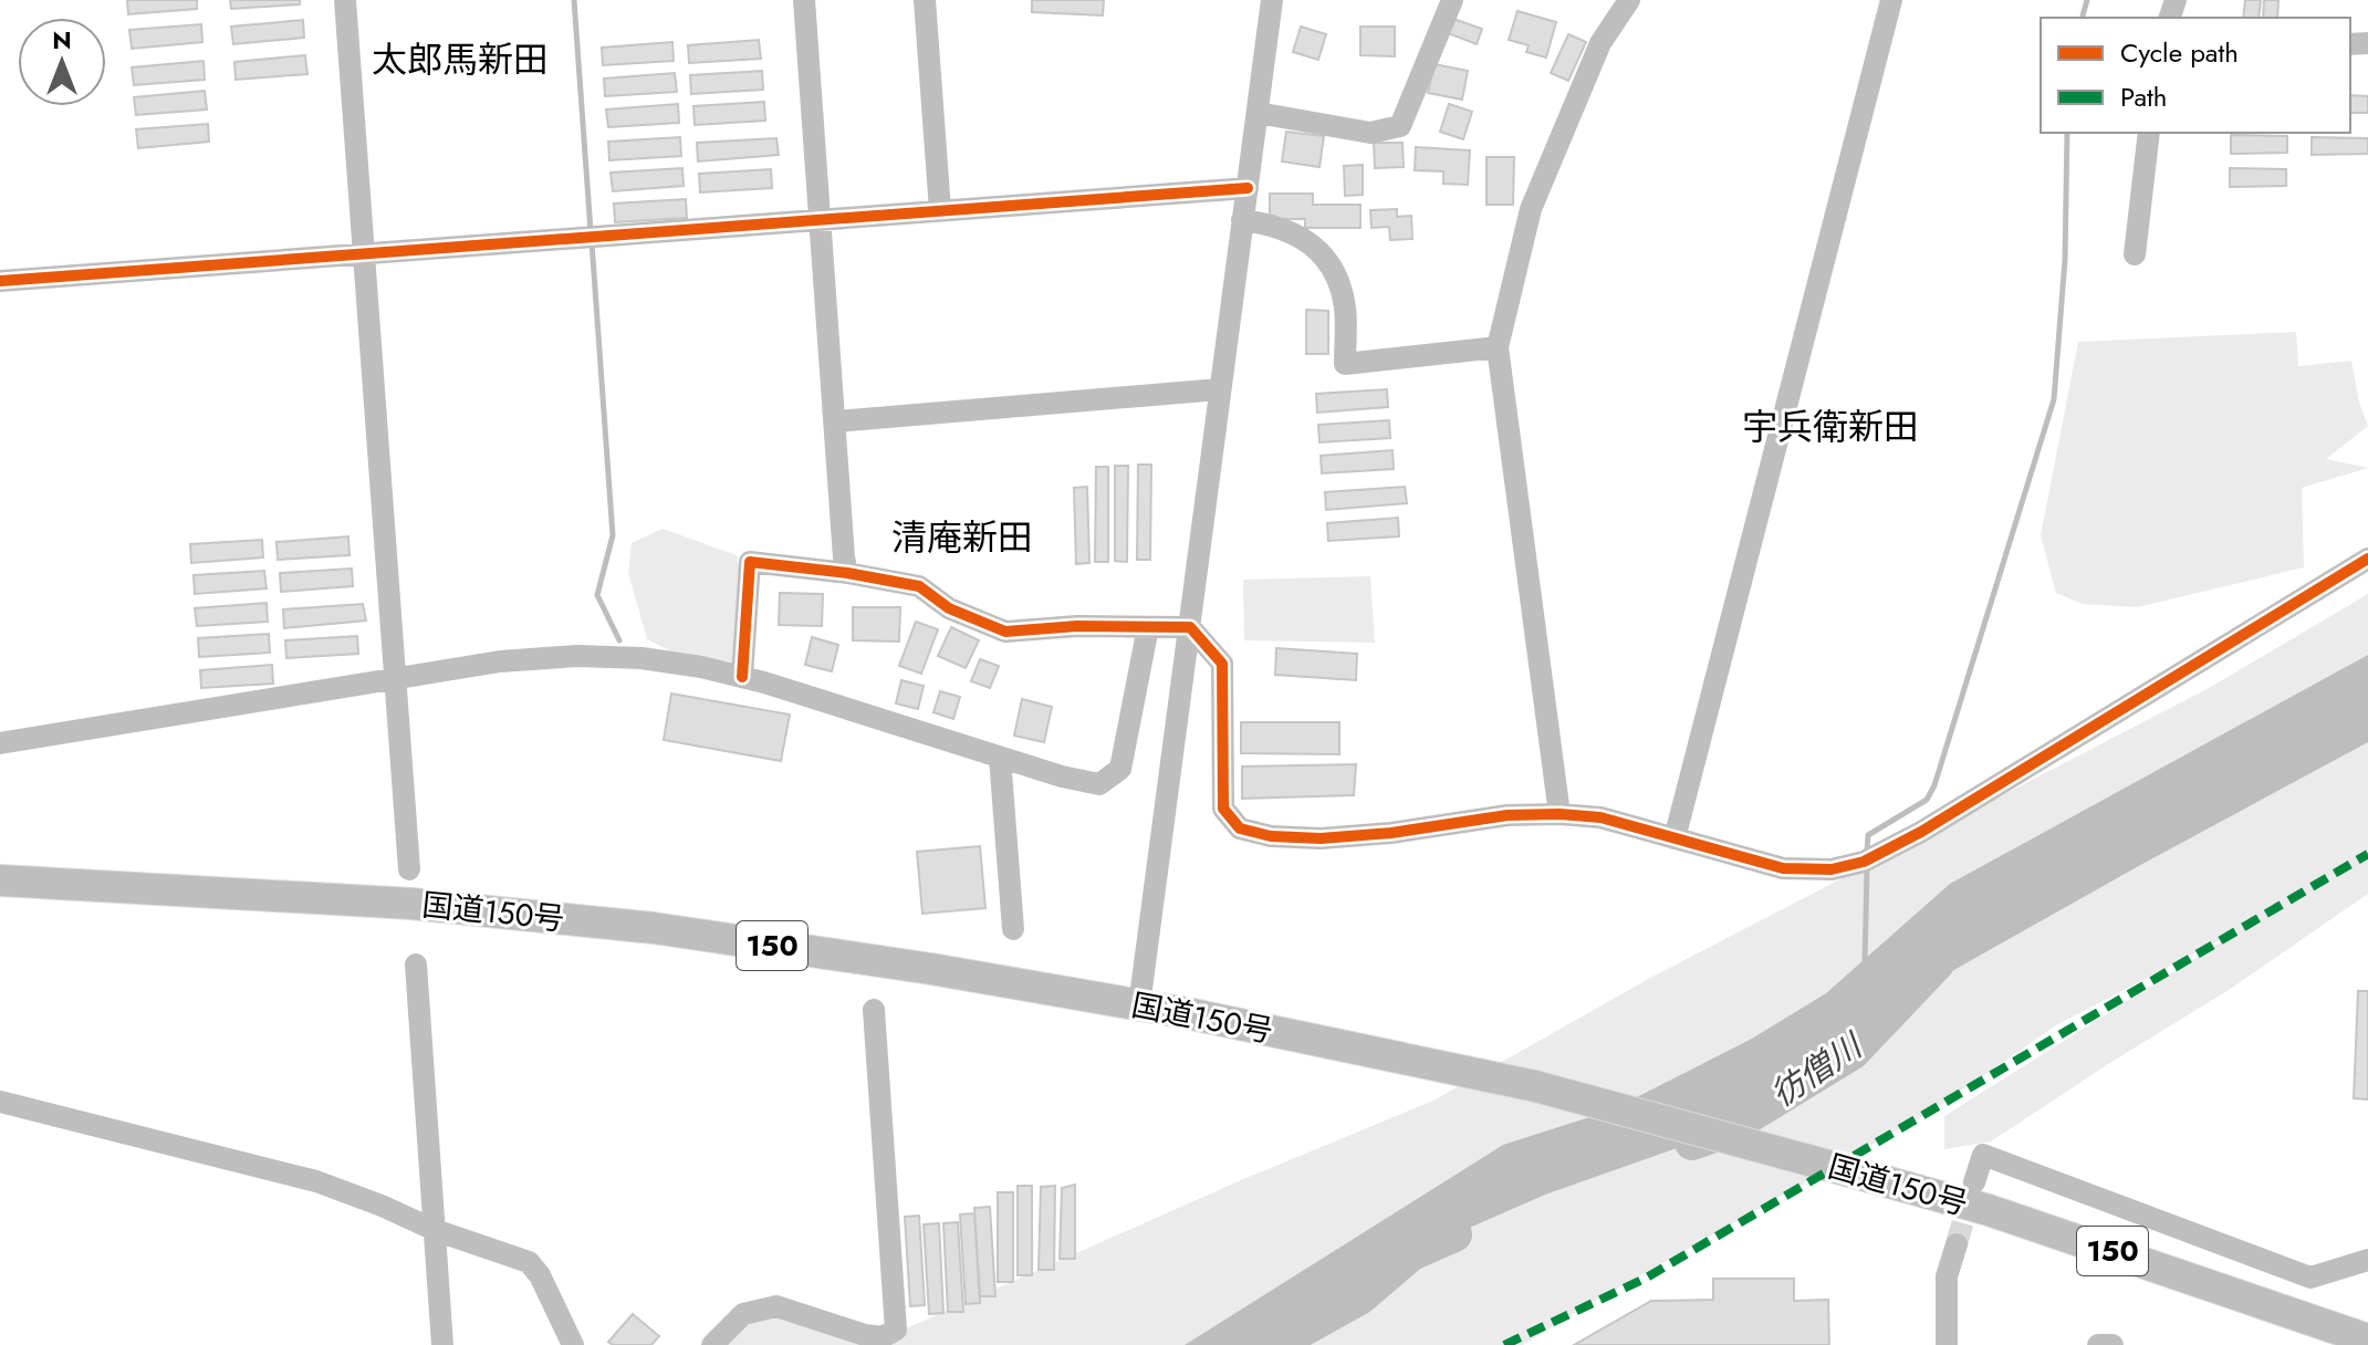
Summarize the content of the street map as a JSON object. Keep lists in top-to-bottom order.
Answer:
{
  "streets": {
    "highway": ["国道150号", "150"]
  },
  "districts": ["太郎馬新田", "宇兵衛新田", "清庵新田"],
  "water": ["彷僧川"],
  "legend": ["Cycle path", "Path"],
  "north": "top"
}
